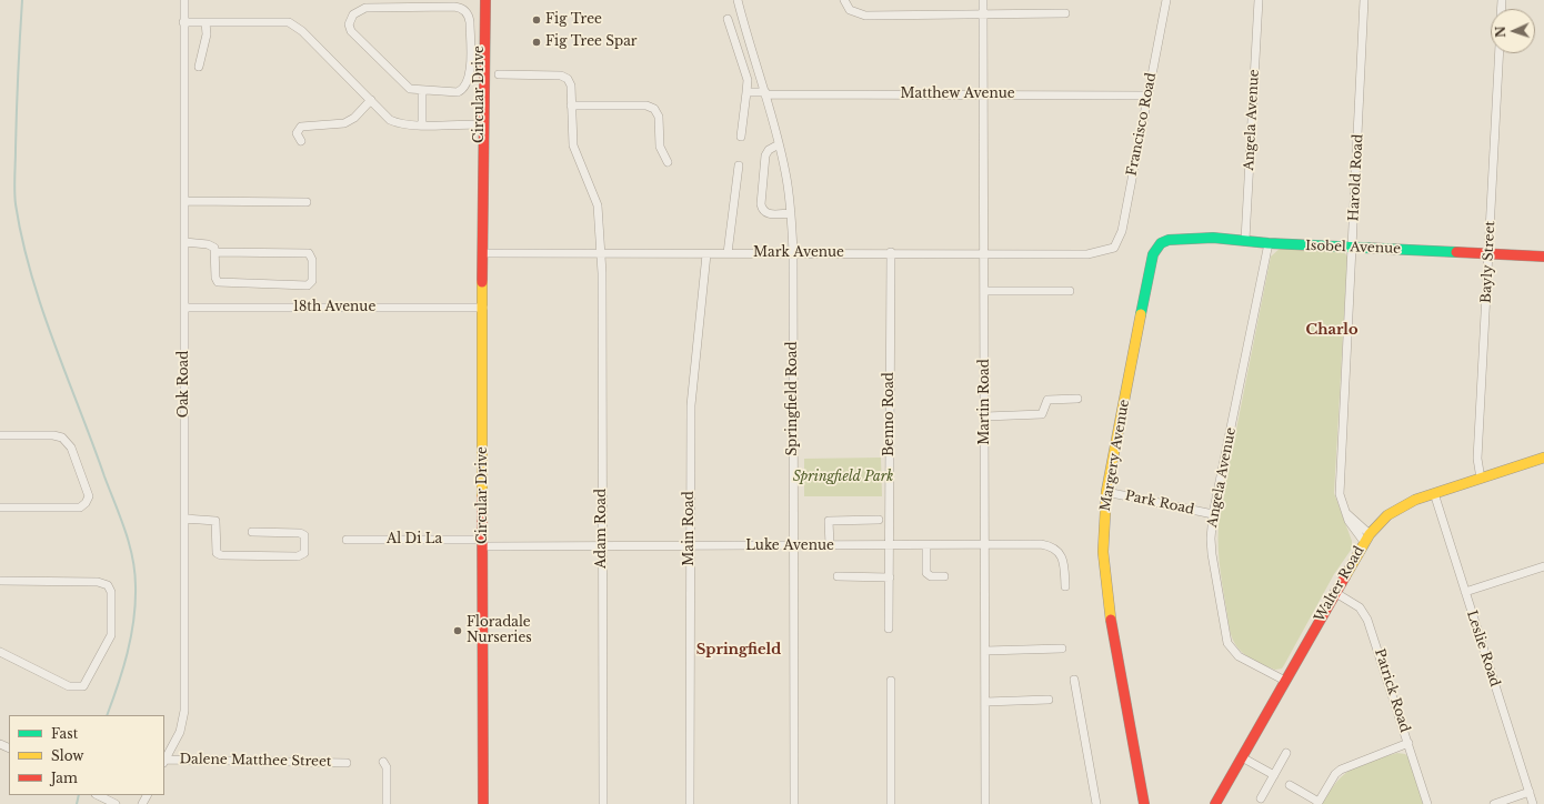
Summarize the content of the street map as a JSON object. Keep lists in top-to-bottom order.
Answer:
{
  "streets": {
    "street": [
      "Circular Drive",
      "Matthew Avenue",
      "Angela Avenue",
      "Francisco Road",
      "Harold Road",
      "Isobel Avenue",
      "Mark Avenue",
      "Bayly Street",
      "18th Avenue",
      "Oak Road",
      "Springfield Road",
      "Martin Road",
      "Benno Road",
      "Margery Avenue",
      "Park Road",
      "Adam Road",
      "Main Road",
      "Al Di La",
      "Luke Avenue",
      "Walter Road",
      "Leslie Road",
      "Patrick Road",
      "Dalene Matthee Street"
    ]
  },
  "crossings": [
    ["Circular Drive", "Mark Avenue"],
    ["Circular Drive", "18th Avenue"],
    ["Circular Drive", "Al Di La"],
    ["Circular Drive", "Luke Avenue"],
    ["Matthew Avenue", "Francisco Road"],
    ["Matthew Avenue", "Springfield Road"],
    ["Matthew Avenue", "Martin Road"],
    ["Angela Avenue", "Isobel Avenue"],
    ["Angela Avenue", "Park Road"],
    ["Angela Avenue", "Walter Road"],
    ["Francisco Road", "Mark Avenue"],
    ["Harold Road", "Isobel Avenue"],
    ["Harold Road", "Walter Road"],
    ["Isobel Avenue", "Bayly Street"],
    ["Isobel Avenue", "Margery Avenue"],
    ["Mark Avenue", "Springfield Road"],
    ["Mark Avenue", "Martin Road"],
    ["Mark Avenue", "Benno Road"],
    ["Mark Avenue", "Adam Road"],
    ["Mark Avenue", "Main Road"],
    ["Bayly Street", "Walter Road"],
    ["18th Avenue", "Oak Road"],
    ["Oak Road", "Dalene Matthee Street"],
    ["Springfield Road", "Luke Avenue"],
    ["Martin Road", "Luke Avenue"],
    ["Benno Road", "Luke Avenue"],
    ["Margery Avenue", "Park Road"],
    ["Adam Road", "Luke Avenue"],
    ["Main Road", "Luke Avenue"],
    ["Al Di La", "Luke Avenue"],
    ["Walter Road", "Leslie Road"],
    ["Walter Road", "Patrick Road"]
  ],
  "districts": ["Charlo", "Springfield"],
  "parks": ["Springfield Park"],
  "places": ["Fig Tree", "Fig Tree Spar", "Floradale Nurseries"],
  "legend": ["Fast", "Slow", "Jam"],
  "north": "left"
}
